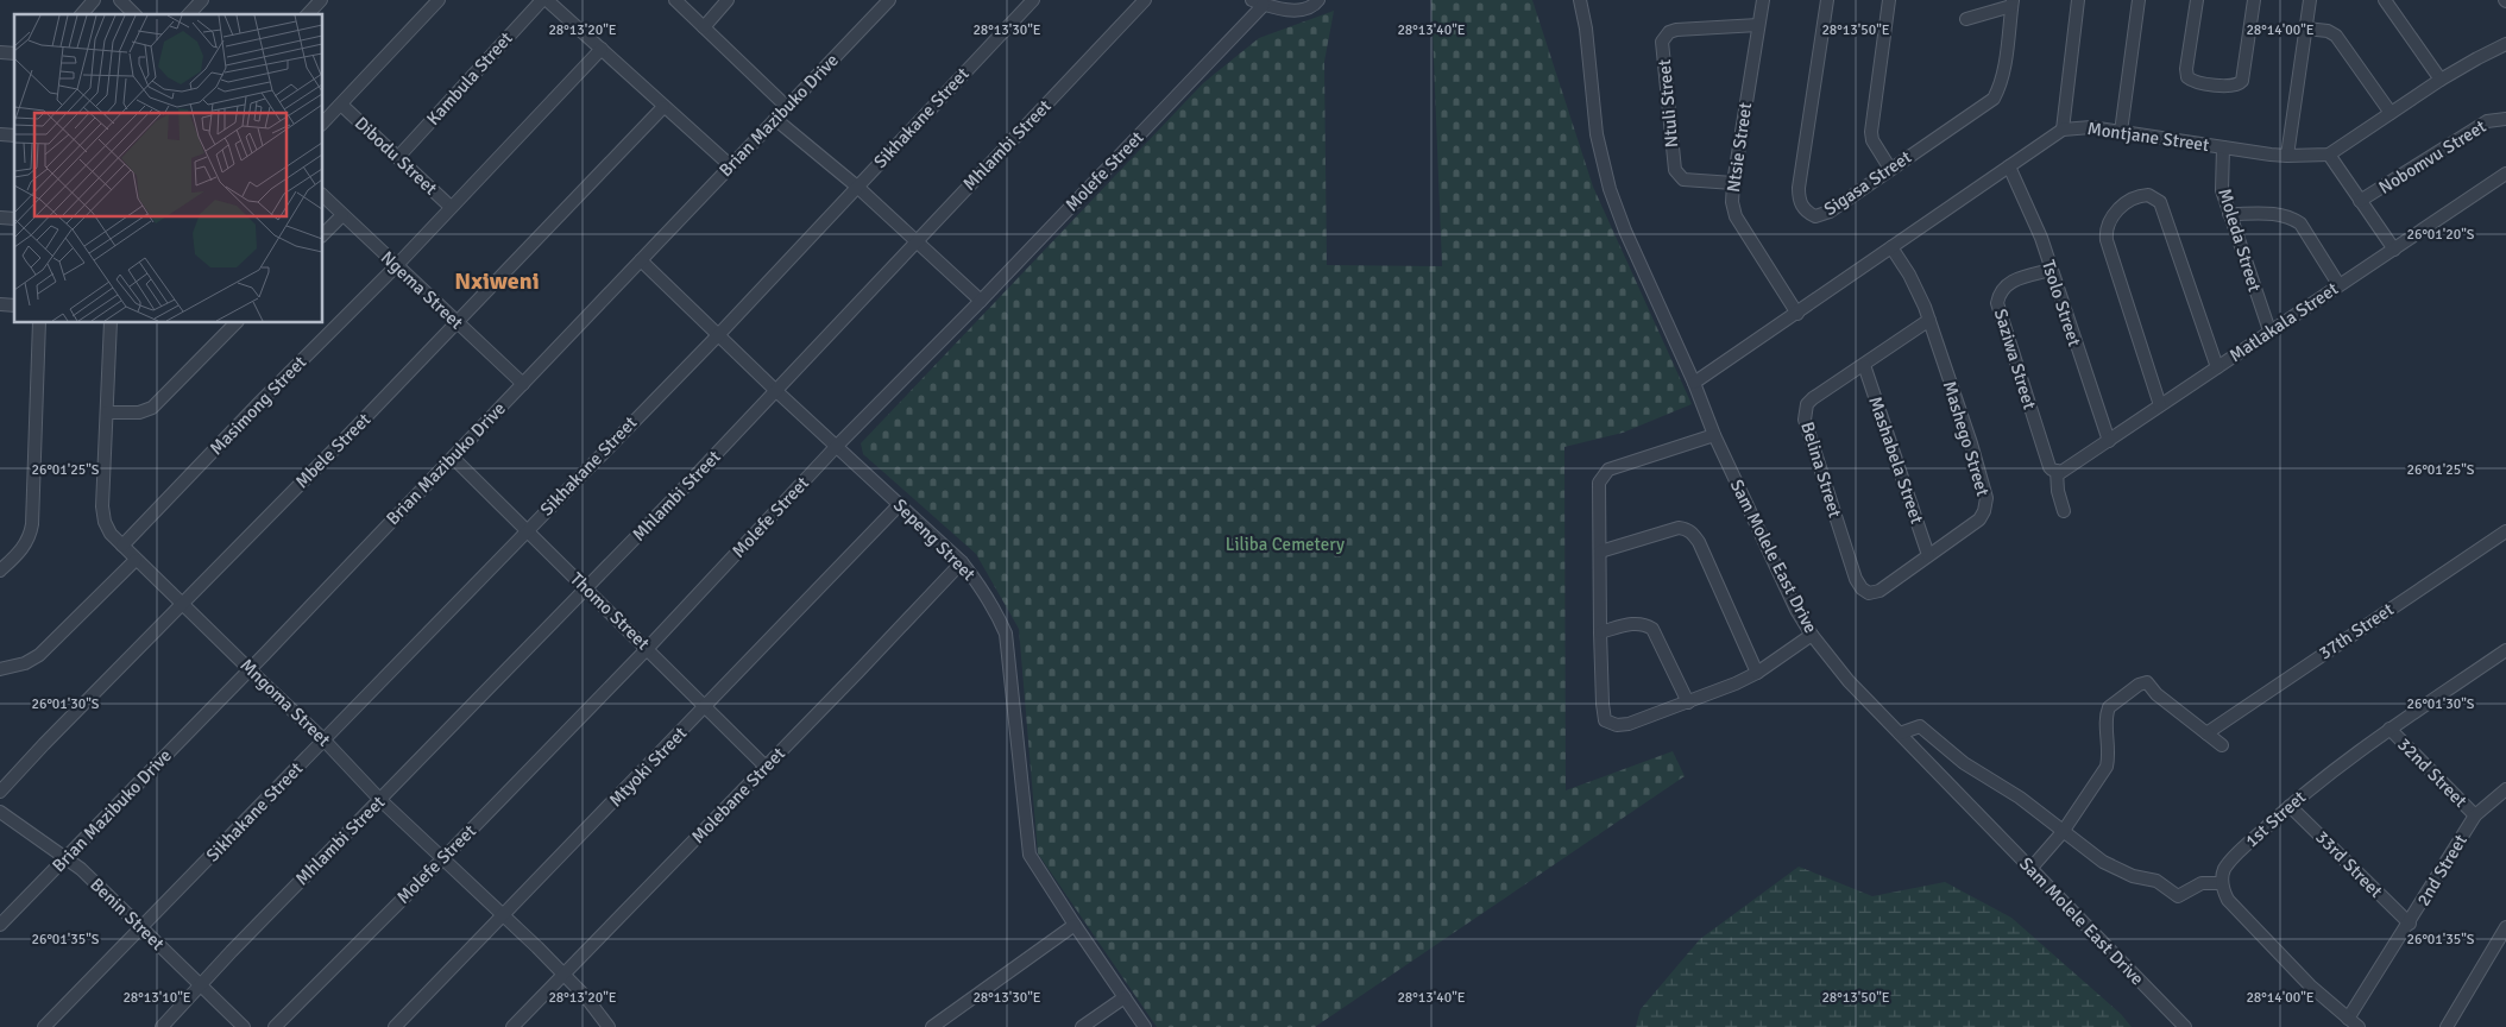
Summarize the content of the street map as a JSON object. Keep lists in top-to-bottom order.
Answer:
{
  "streets": {
    "street": [
      "Kambula Street",
      "Ntuli Street",
      "Brian Mazibuko Drive",
      "Sikhakane Street",
      "Montjane Street",
      "Mhlambi Street",
      "Ntsie Street",
      "Dibodu Street",
      "Nobomvu Street",
      "Molefe Street",
      "Sigasa Street",
      "Moleda Street",
      "Ngema Street",
      "Tsolo Street",
      "Matlakala Street",
      "Saziwa Street",
      "Masimong Street",
      "Mashego Street",
      "Mbele Street",
      "Mashabela Street",
      "Belina Street",
      "Sepeng Street",
      "Sam Molele East Drive",
      "Thomo Street",
      "37th Street",
      "Mngoma Street",
      "Mtyoki Street",
      "32nd Street",
      "Molebane Street",
      "1st Street",
      "33rd Street",
      "2nd Street",
      "Benin Street"
    ]
  },
  "crossings": [
    ["Kambula Street", "Dibodu Street"],
    ["Ntuli Street", "Ntsie Street"],
    ["Brian Mazibuko Drive", "Ngema Street"],
    ["Brian Mazibuko Drive", "Sepeng Street"],
    ["Brian Mazibuko Drive", "Thomo Street"],
    ["Brian Mazibuko Drive", "Mngoma Street"],
    ["Brian Mazibuko Drive", "Benin Street"],
    ["Sikhakane Street", "Sepeng Street"],
    ["Sikhakane Street", "Thomo Street"],
    ["Sikhakane Street", "Mngoma Street"],
    ["Sikhakane Street", "Benin Street"],
    ["Montjane Street", "Ntsie Street"],
    ["Montjane Street", "Moleda Street"],
    ["Montjane Street", "Tsolo Street"],
    ["Montjane Street", "Mashego Street"],
    ["Montjane Street", "Sam Molele East Drive"],
    ["Mhlambi Street", "Sepeng Street"],
    ["Mhlambi Street", "Thomo Street"],
    ["Mhlambi Street", "Mngoma Street"],
    ["Mhlambi Street", "Benin Street"],
    ["Dibodu Street", "Masimong Street"],
    ["Molefe Street", "Sepeng Street"],
    ["Molefe Street", "Thomo Street"],
    ["Molefe Street", "Mngoma Street"],
    ["Moleda Street", "Matlakala Street"],
    ["Ngema Street", "Masimong Street"],
    ["Ngema Street", "Mbele Street"],
    ["Tsolo Street", "Matlakala Street"],
    ["Tsolo Street", "Saziwa Street"],
    ["Matlakala Street", "Saziwa Street"],
    ["Masimong Street", "Mngoma Street"],
    ["Mashego Street", "Mashabela Street"],
    ["Mashego Street", "Belina Street"],
    ["Mbele Street", "Mngoma Street"],
    ["Mashabela Street", "Belina Street"],
    ["Sepeng Street", "Mtyoki Street"],
    ["Sepeng Street", "Molebane Street"],
    ["Thomo Street", "Mtyoki Street"],
    ["Thomo Street", "Molebane Street"],
    ["Mngoma Street", "Mtyoki Street"],
    ["Mngoma Street", "Molebane Street"],
    ["32nd Street", "1st Street"],
    ["32nd Street", "2nd Street"],
    ["1st Street", "33rd Street"],
    ["33rd Street", "2nd Street"]
  ],
  "districts": ["Nxiweni"],
  "parks": ["Liliba Cemetery"],
  "coordinates": [
    "28°13'20\"E",
    "28°13'30\"E",
    "28°13'40\"E",
    "28°13'50\"E",
    "28°14'00\"E",
    "26°01'20\"S",
    "26°01'25\"S",
    "26°01'30\"S",
    "26°01'35\"S",
    "28°13'10\"E"
  ]
}
